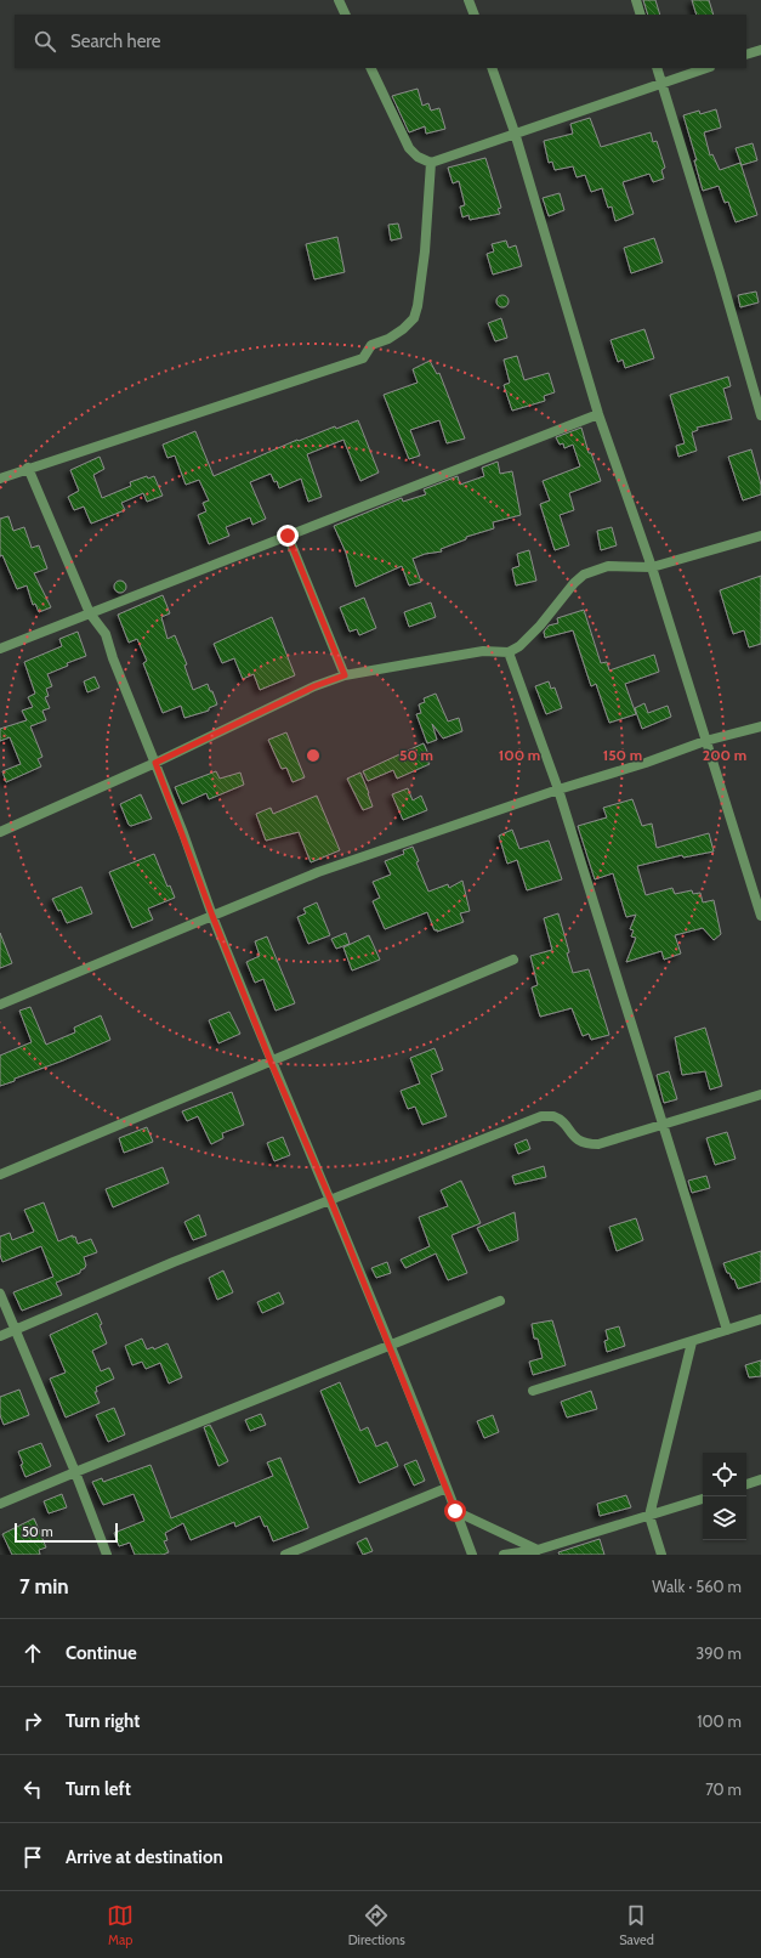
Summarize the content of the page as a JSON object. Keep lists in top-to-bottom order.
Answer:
{
  "scale_bar": "50 m",
  "page": {
    "search": "Search here",
    "scale": "50 m",
    "heading": ["7 min", "Walk · 560 m"],
    "list": [
      ["Continue", "390 m"],
      ["Turn right", "100 m"],
      ["Turn left", "70 m"],
      "Arrive at destination"
    ],
    "nav": ["Map", "Directions", "Saved"]
  },
  "rings": [
    "50 m",
    "100 m",
    "150 m",
    "200 m"
  ]
}
